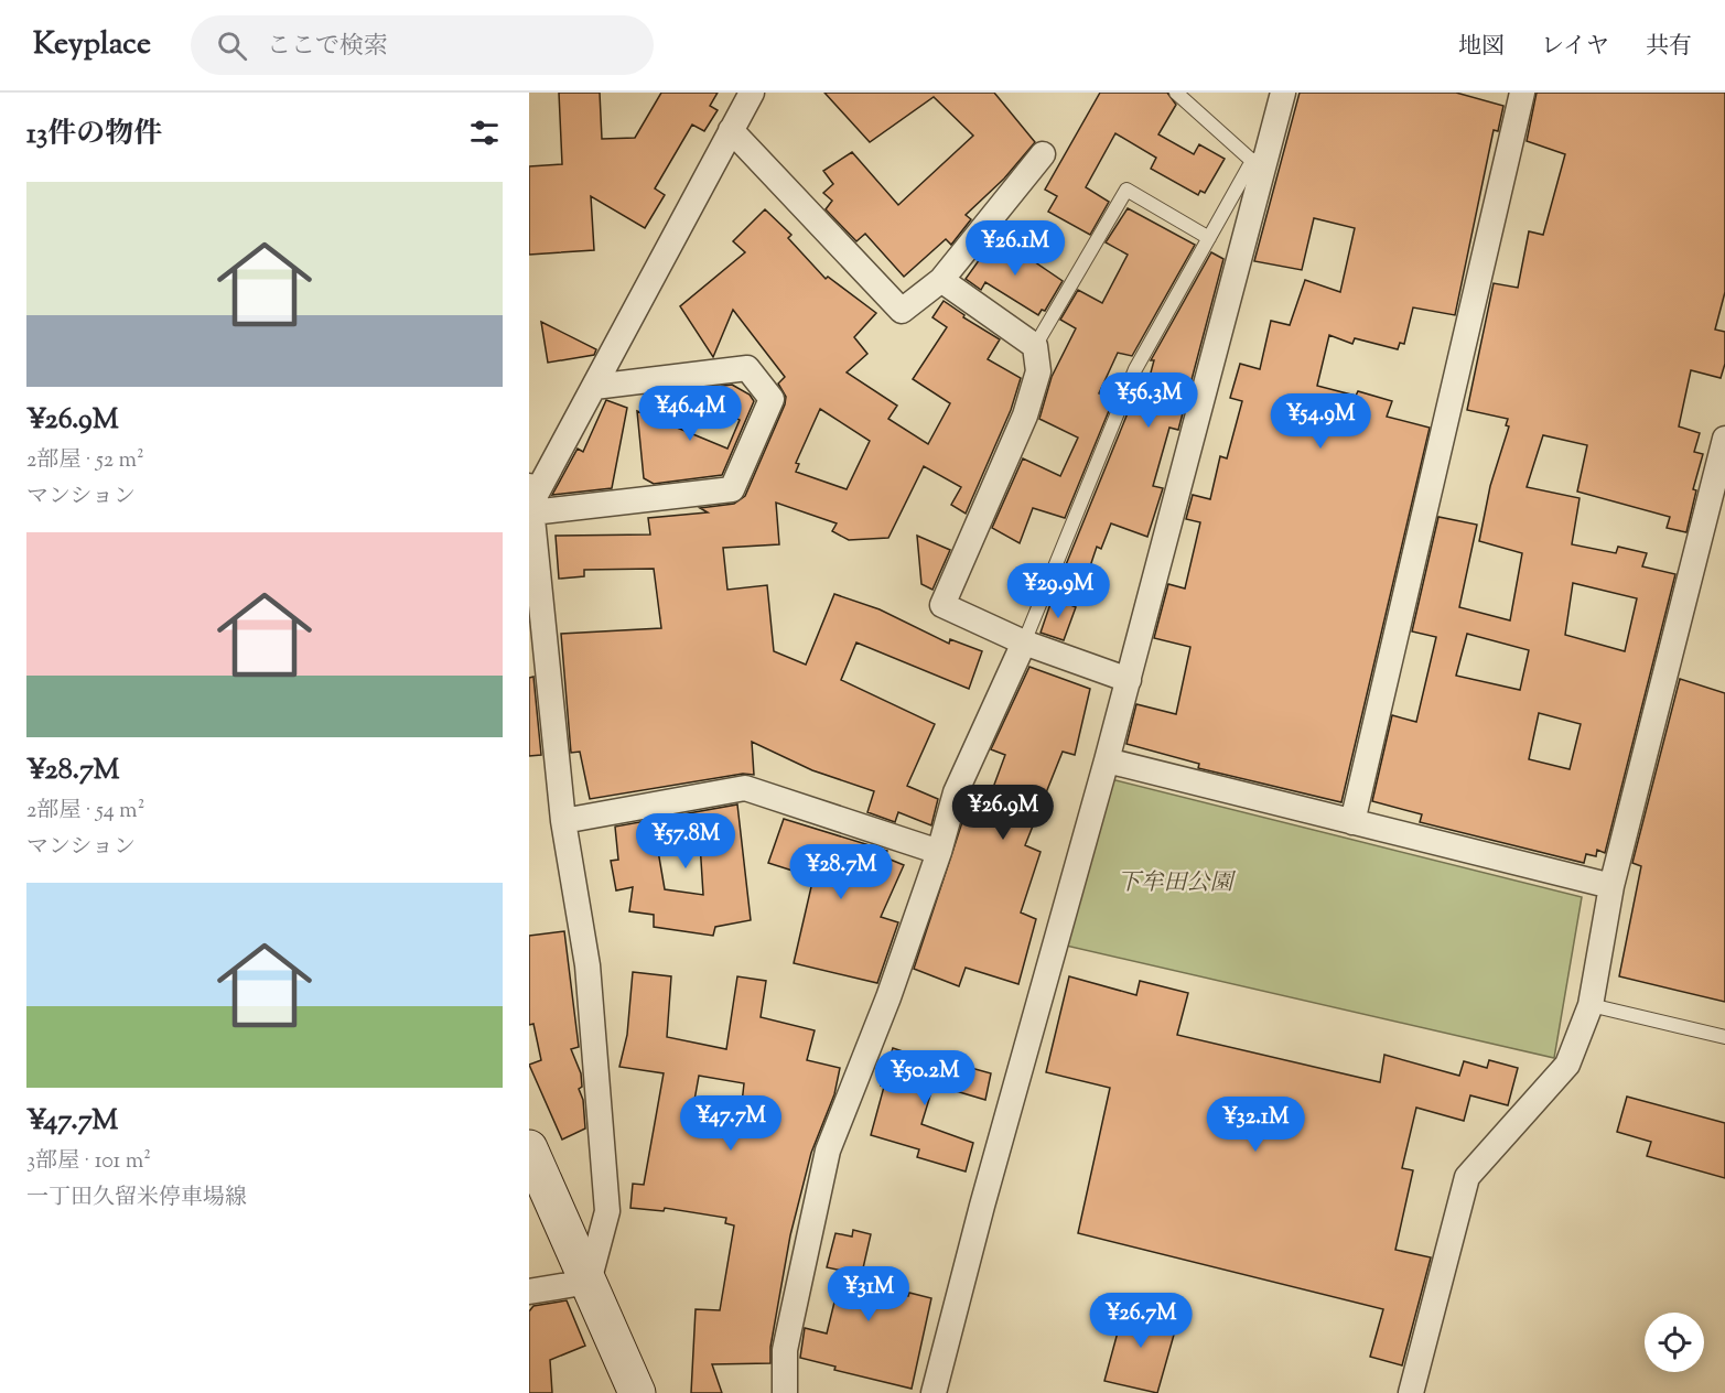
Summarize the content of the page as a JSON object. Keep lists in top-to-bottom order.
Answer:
{
  "parks": ["下牟田公園"],
  "page": {
    "header": "Keyplace",
    "search": "ここで検索",
    "nav": ["地図", "レイヤ", "共有"],
    "heading": "13件の物件",
    "list": [
      {
        "name": "¥26.9M",
        "note": "2部屋 · 52 m² · マンション"
      },
      {
        "name": "¥28.7M",
        "note": "2部屋 · 54 m² · マンション"
      },
      {
        "name": "¥47.7M",
        "note": "3部屋 · 101 m² · 一丁田久留米停車場線"
      }
    ],
    "price": [
      "¥26.1M",
      "¥56.3M",
      "¥46.4M",
      "¥54.9M",
      "¥29.9M",
      "¥26.9M",
      "¥57.8M",
      "¥28.7M",
      "¥50.2M",
      "¥47.7M",
      "¥32.1M",
      "¥31M",
      "¥26.7M"
    ]
  }
}
